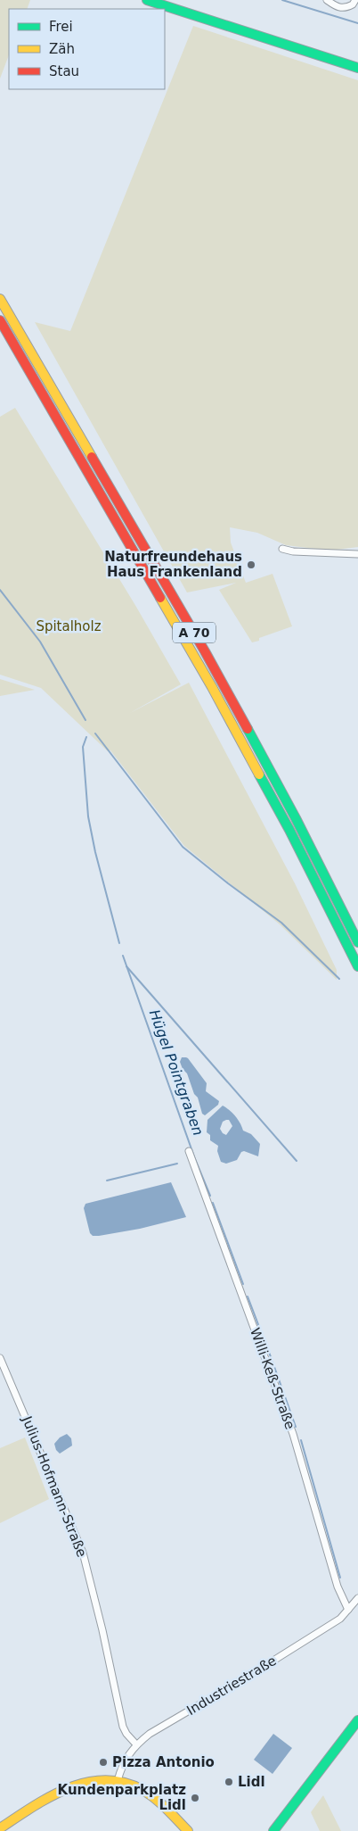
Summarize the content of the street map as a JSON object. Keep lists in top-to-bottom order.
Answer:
{
  "streets": {
    "main road": ["A 70"],
    "street": ["Willi-Keß-Straße", "Julius-Hofmann-Straße", "Industriestraße"]
  },
  "crossings": [
    ["Willi-Keß-Straße", "Industriestraße"],
    ["Julius-Hofmann-Straße", "Industriestraße"]
  ],
  "water": ["Hügel Pointgraben"],
  "parks": ["Spitalholz"],
  "places": [
    "Naturfreundehaus Haus Frankenland",
    "Pizza Antonio",
    "Lidl",
    "Kundenparkplatz Lidl"
  ],
  "legend": ["Frei", "Zäh", "Stau"]
}
